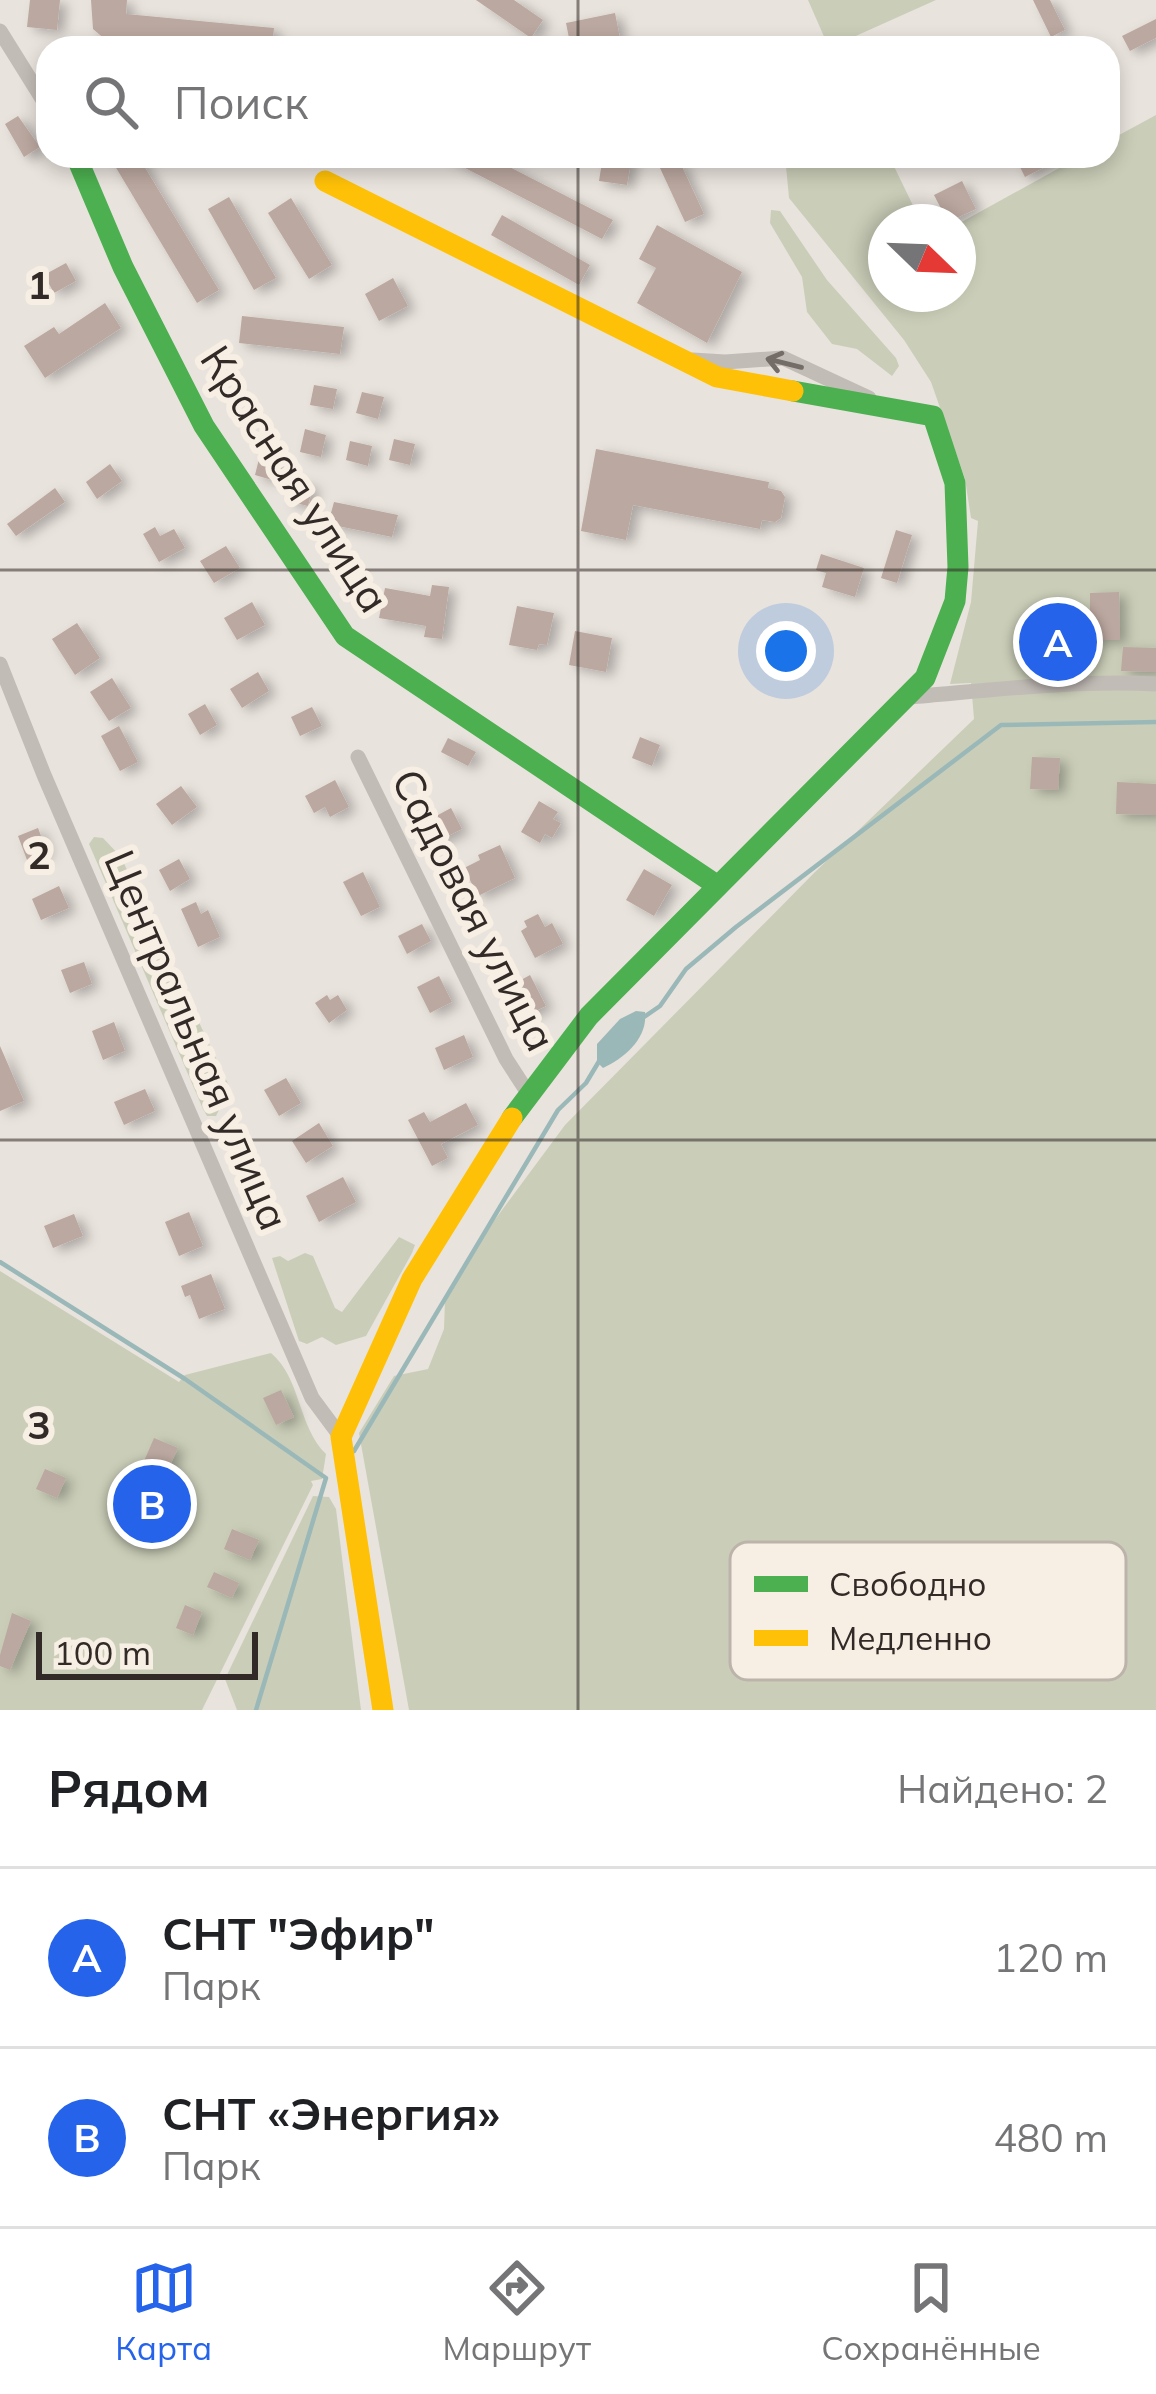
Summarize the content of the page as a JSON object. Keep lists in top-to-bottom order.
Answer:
{
  "streets": {
    "street": ["Красная улица", "Садовая улица", "Центральная улица"]
  },
  "legend": ["Свободно", "Медленно"],
  "scale_bar": "100 m",
  "north": "bottom right",
  "page": {
    "search": "Поиск",
    "pins": ["A", "B"],
    "scale": "100 m",
    "heading": ["Рядом", "Найдено: 2"],
    "list": [
      {
        "mark": "A",
        "name": "СНТ \"Эфир\"",
        "note": "Парк",
        "value": "120 m"
      },
      {
        "mark": "B",
        "name": "СНТ «Энергия»",
        "note": "Парк",
        "value": "480 m"
      }
    ],
    "nav": ["Карта", "Маршрут", "Сохранённые"]
  },
  "grid": {
    "rows": ["1", "2", "3"]
  }
}
